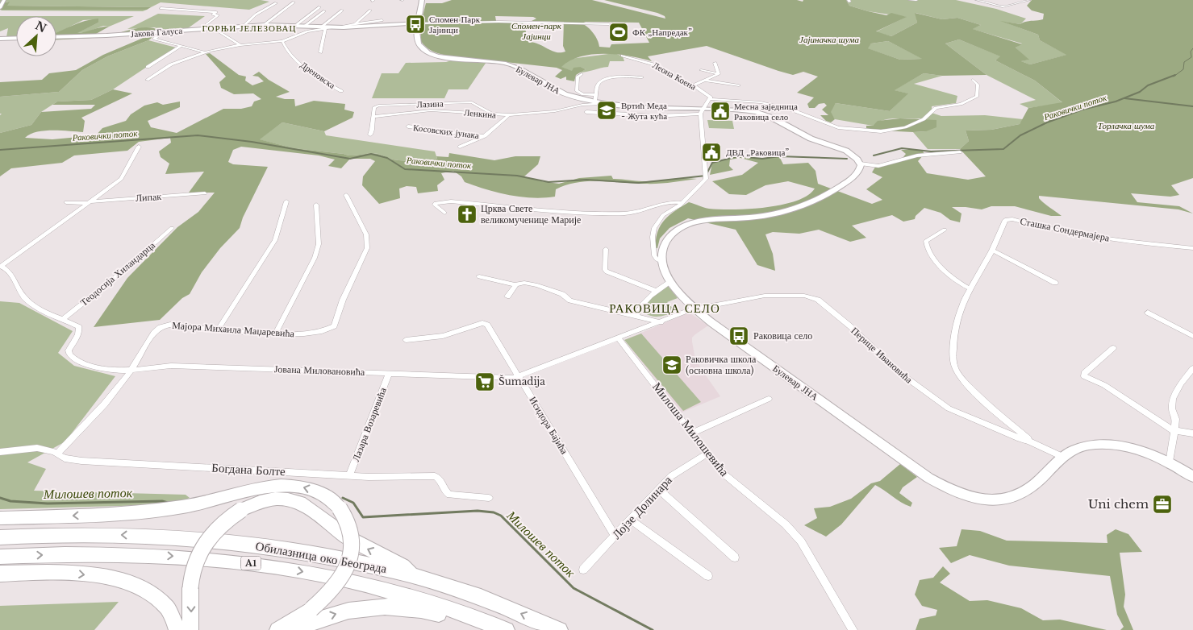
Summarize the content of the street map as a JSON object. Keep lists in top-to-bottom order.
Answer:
{
  "streets": {
    "highway": ["Обилазница око Београда", "A1"],
    "main road": ["Булевар ЈНА"],
    "street": [
      "Јакова Галуса",
      "Дреновска",
      "Леона Коена",
      "Лазина",
      "Ленкина",
      "Косовских јунака",
      "Липак",
      "Сташка Сондермајера",
      "Теодосија Хиландарца",
      "Мајора Михаила Маџаревића",
      "Перице Ивановића",
      "Јована Миловановића",
      "Лазара Возаревића",
      "Исидора Бајића",
      "Милоша Милошевића",
      "Богдана Болте",
      "Лојзе Долинара"
    ]
  },
  "crossings": [
    ["Јакова Галуса", "Булевар ЈНА"],
    ["Булевар ЈНА", "Ленкина"],
    ["Булевар ЈНА", "Перице Ивановића"],
    ["Булевар ЈНА", "Јована Миловановића"],
    ["Лазина", "Ленкина"],
    ["Ленкина", "Косовских јунака"],
    ["Сташка Сондермајера", "Перице Ивановића"],
    ["Теодосија Хиландарца", "Јована Миловановића"],
    ["Мајора Михаила Маџаревића", "Јована Миловановића"],
    ["Перице Ивановића", "Јована Миловановића"],
    ["Јована Миловановића", "Лазара Возаревића"],
    ["Јована Миловановића", "Исидора Бајића"],
    ["Јована Миловановића", "Милоша Милошевића"],
    ["Лазара Возаревића", "Богдана Болте"],
    ["Исидора Бајића", "Лојзе Долинара"],
    ["Милоша Милошевића", "Лојзе Долинара"]
  ],
  "districts": ["ГОРЊИ ЈЕЛЕЗОВАЦ", "РАКОВИЦА СЕЛО"],
  "water": ["Раковички поток", "Милошев поток"],
  "parks": ["Спомен-парк Јајинци", "Јајиначка шума", "Торлачка шума"],
  "places": {
    "bus stop": ["Спомен Парк Јајинци", "Раковица село"],
    "sports": ["ФК „Напредак”"],
    "school or university": ["Вртић Меда - Жута кућа", "Раковичка школа (основна школа)"],
    "public building": ["Месна заједница Раковица село", "ДВД „Раковица”"],
    "church": ["Црква Свете великомученице Марије"],
    "supermarket": ["Šumadija"],
    "office": ["Uni chem"]
  },
  "north": "top right"
}
